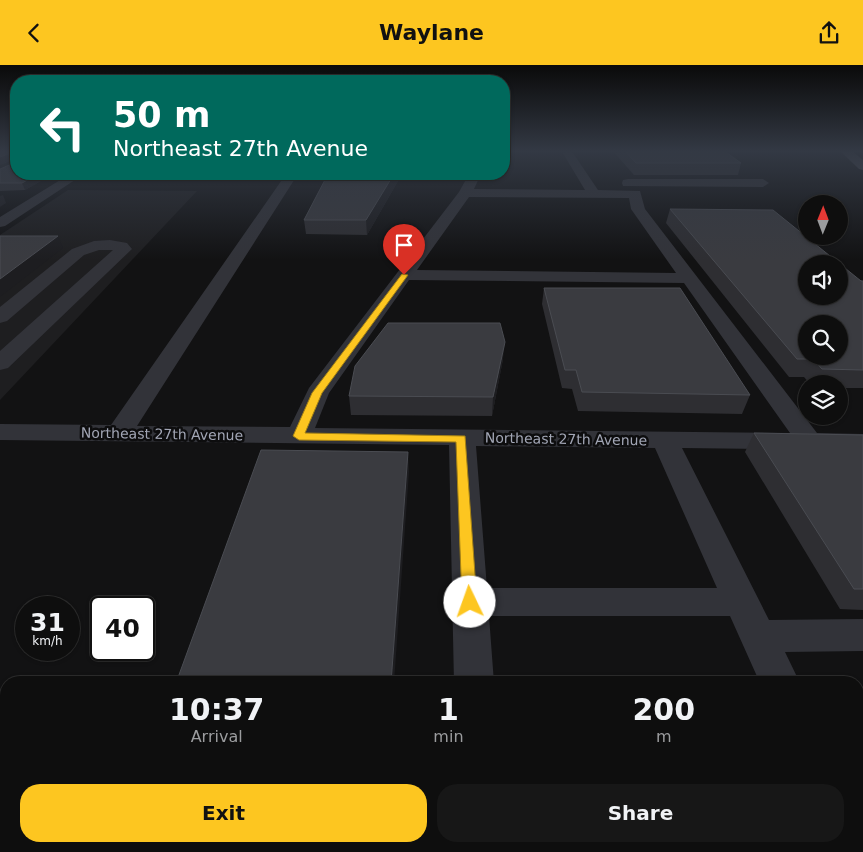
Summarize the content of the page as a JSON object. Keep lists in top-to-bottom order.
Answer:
{
  "streets": {
    "street": ["Northeast 27th Avenue"]
  },
  "north": "top",
  "page": {
    "header": "Waylane",
    "turn": ["50 m", "Northeast 27th Avenue"],
    "speed": "31 km/h",
    "limit": "40",
    "eta": [
      "10:37",
      "Arrival",
      "1",
      "min",
      "200",
      "m"
    ],
    "buttons": ["Exit", "Share"]
  }
}
